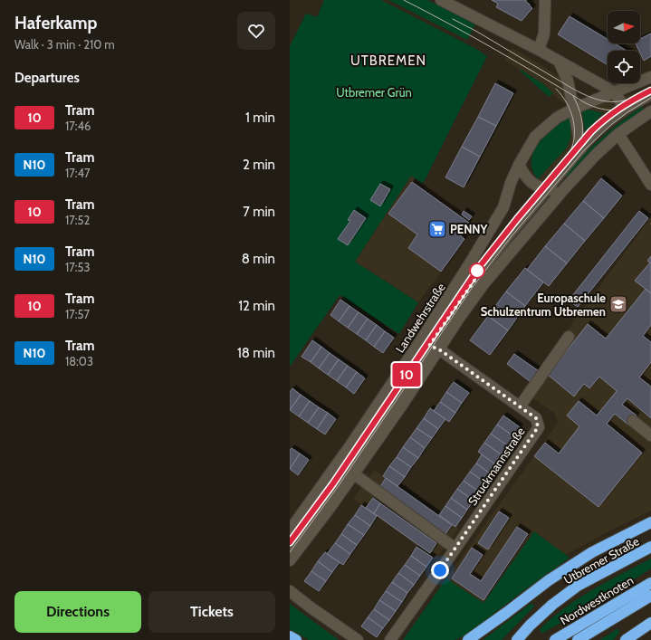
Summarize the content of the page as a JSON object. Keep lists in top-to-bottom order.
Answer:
{
  "streets": {
    "highway": ["Utbremer Straße", "Nordwestknoten"],
    "street": ["Landwehrstraße", "Struckmannstraße"]
  },
  "crossings": [
    ["Landwehrstraße", "Struckmannstraße"]
  ],
  "districts": ["UTBREMEN"],
  "parks": ["Utbremer Grün"],
  "places": {
    "supermarket": ["PENNY"],
    "school or university": ["Europaschule Schulzentrum Utbremen"]
  },
  "lines": ["tram line 10"],
  "north": "right",
  "page": {
    "heading": [
      ["Haferkamp", "Walk · 3 min · 210 m"],
      "Departures"
    ],
    "on_map": "10",
    "list": [
      {
        "mark": "10",
        "name": "Tram",
        "note": "17:46",
        "value": "1 min"
      },
      {
        "mark": "N10",
        "name": "Tram",
        "note": "17:47",
        "value": "2 min"
      },
      {
        "mark": "10",
        "name": "Tram",
        "note": "17:52",
        "value": "7 min"
      },
      {
        "mark": "N10",
        "name": "Tram",
        "note": "17:53",
        "value": "8 min"
      },
      {
        "mark": "10",
        "name": "Tram",
        "note": "17:57",
        "value": "12 min"
      },
      {
        "mark": "N10",
        "name": "Tram",
        "note": "18:03",
        "value": "18 min"
      }
    ],
    "buttons": ["Directions", "Tickets"]
  }
}
